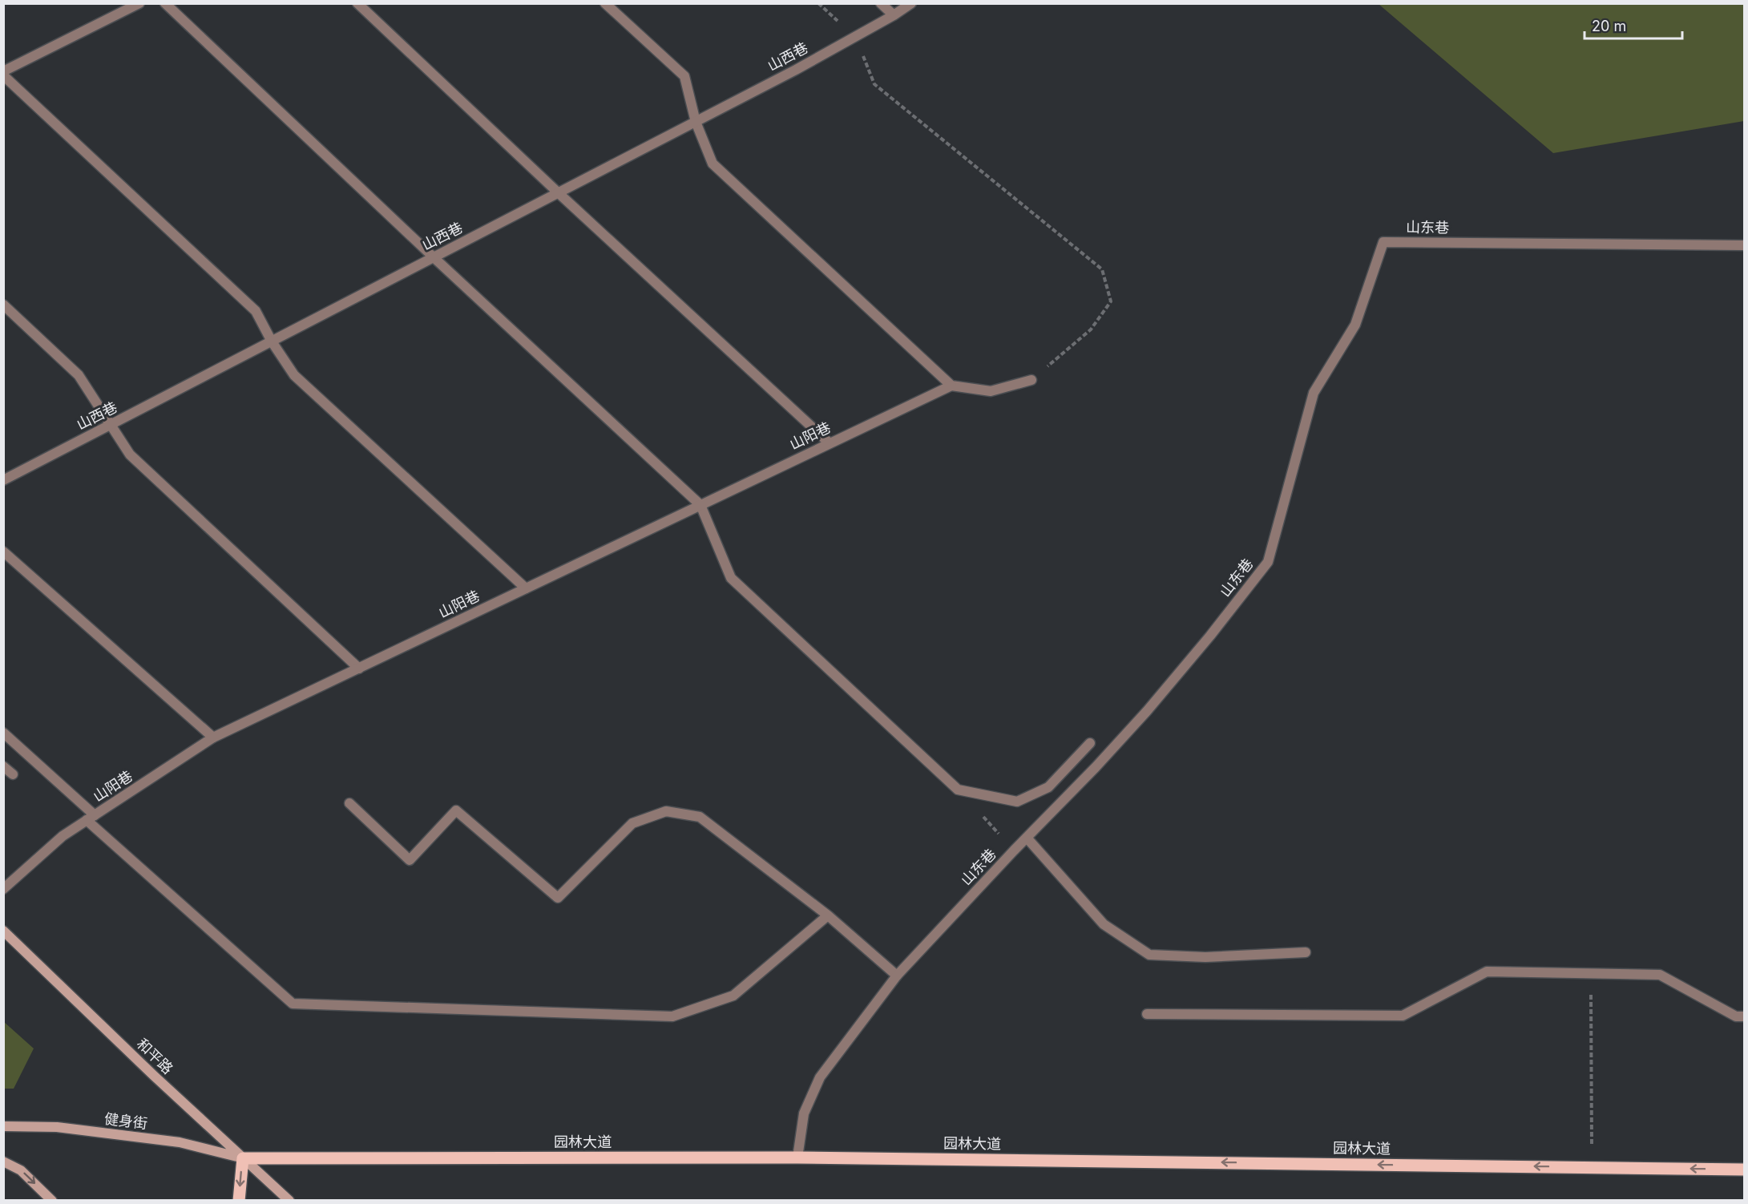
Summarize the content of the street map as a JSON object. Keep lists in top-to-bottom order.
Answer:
{
  "streets": {
    "main road": ["和平路", "健身街", "园林大道"],
    "street": ["山西巷", "山东巷", "山阳巷"]
  },
  "crossings": [
    ["山东巷", "园林大道"],
    ["和平路", "健身街"],
    ["和平路", "园林大道"],
    ["健身街", "园林大道"]
  ],
  "one_way": ["园林大道"],
  "scale_bar": "20 m"
}
